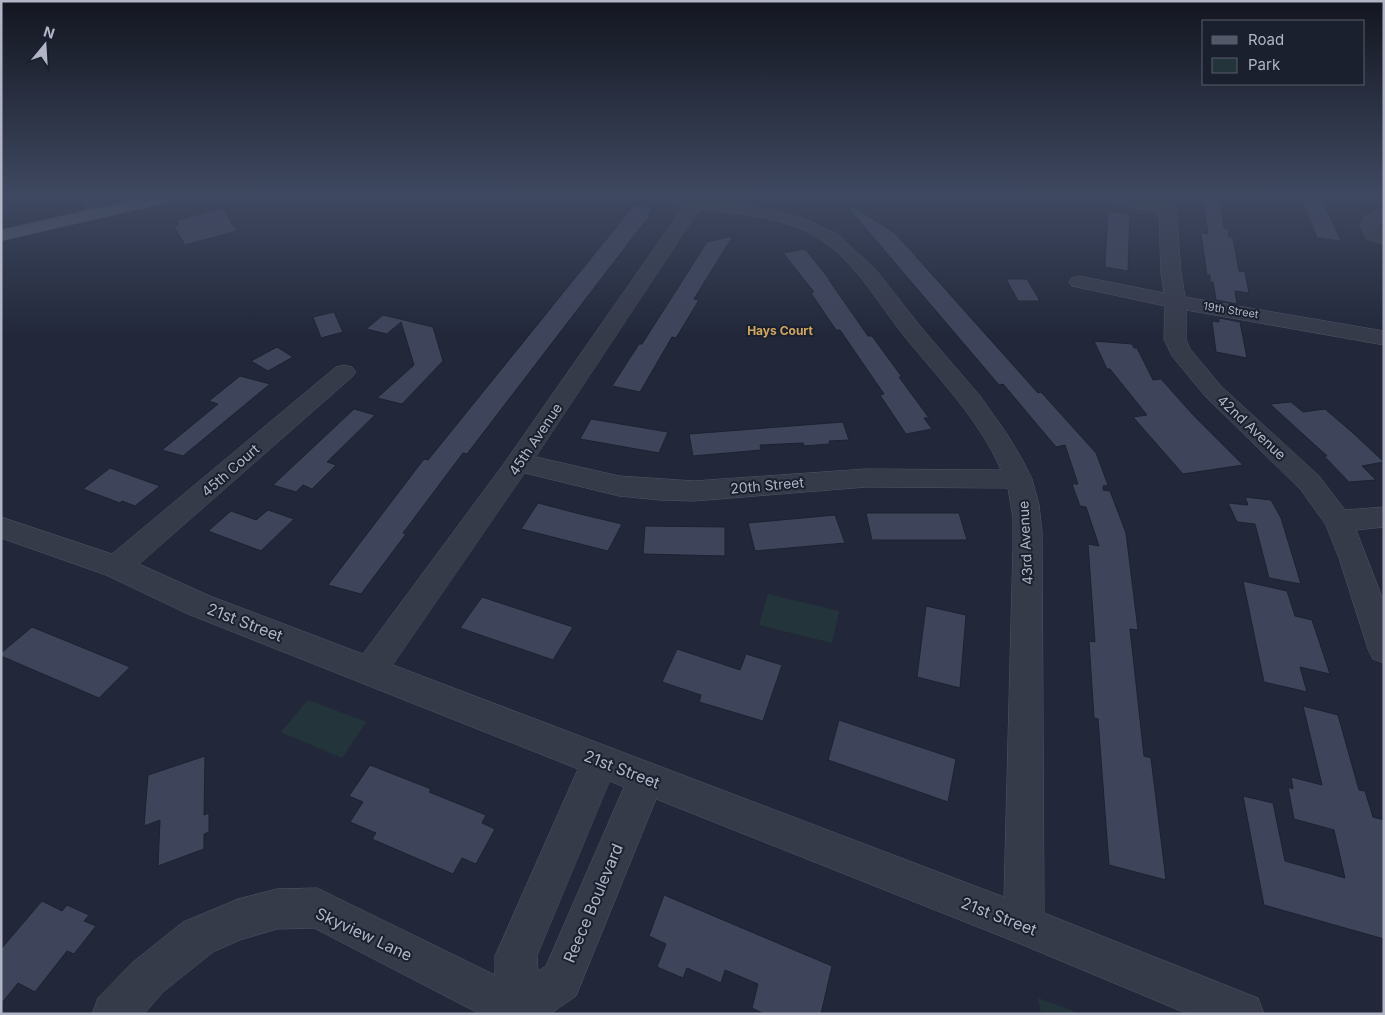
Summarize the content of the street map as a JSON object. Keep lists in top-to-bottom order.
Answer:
{
  "streets": {
    "street": [
      "19th Street",
      "42nd Avenue",
      "45th Avenue",
      "45th Court",
      "20th Street",
      "43rd Avenue",
      "21st Street",
      "Reece Boulevard",
      "Skyview Lane"
    ]
  },
  "crossings": [
    ["19th Street", "42nd Avenue"],
    ["45th Avenue", "20th Street"],
    ["45th Avenue", "21st Street"],
    ["45th Court", "21st Street"],
    ["20th Street", "43rd Avenue"],
    ["43rd Avenue", "21st Street"],
    ["21st Street", "Reece Boulevard"],
    ["Reece Boulevard", "Skyview Lane"]
  ],
  "districts": ["Hays Court"],
  "legend": ["Road", "Park"],
  "north": "top"
}
